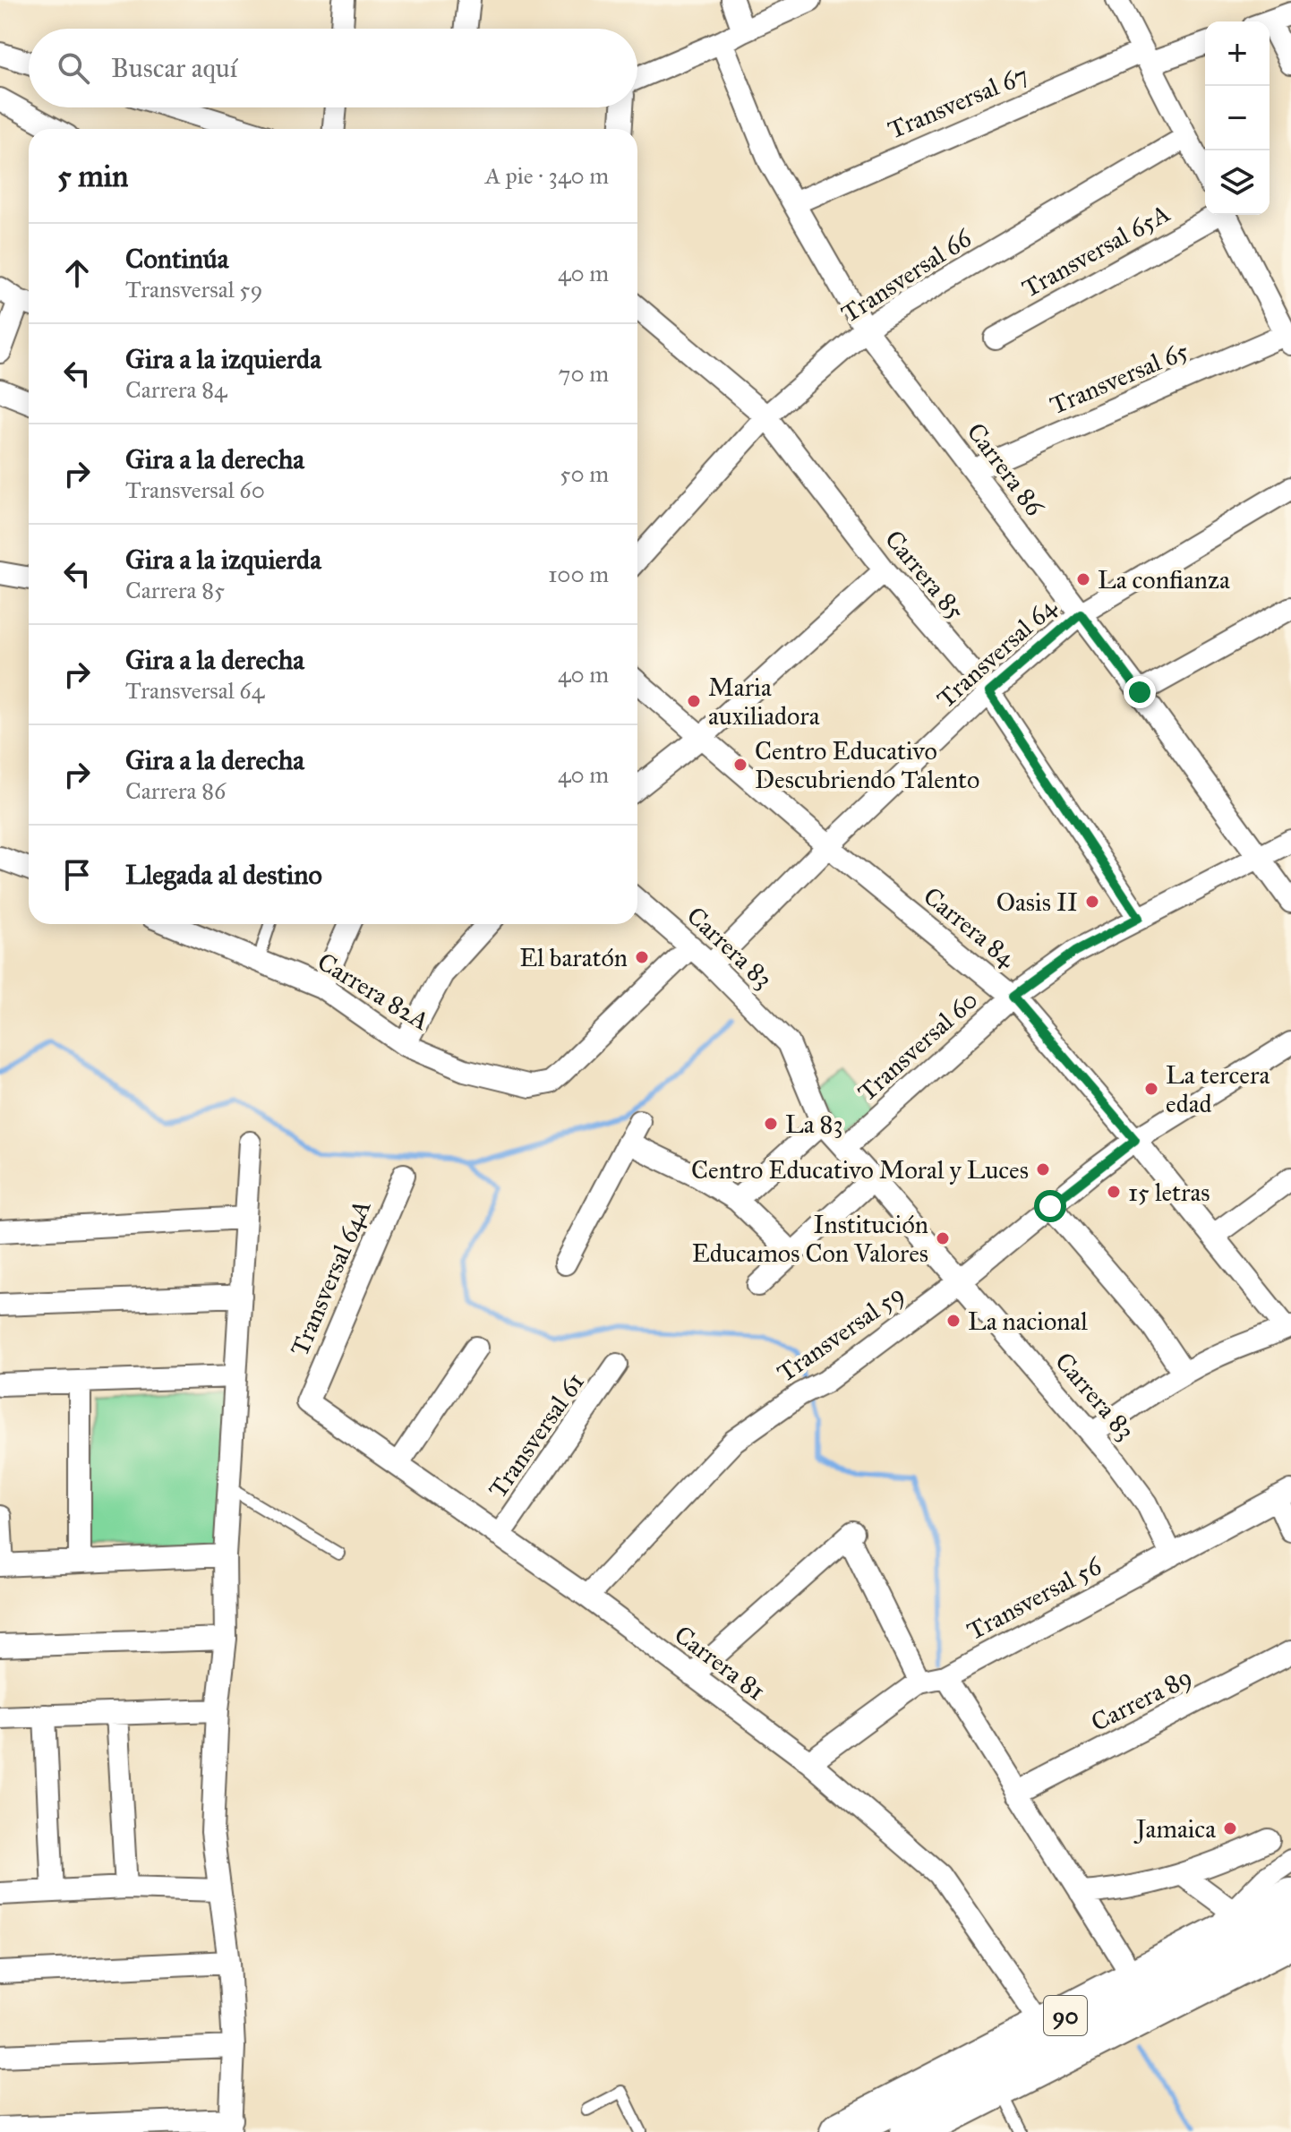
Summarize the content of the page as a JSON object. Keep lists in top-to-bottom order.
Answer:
{
  "streets": {
    "highway": ["90"],
    "street": [
      "Transversal 67",
      "Transversal 65A",
      "Transversal 66",
      "Transversal 65",
      "Carrera 86",
      "Carrera 85",
      "Transversal 64",
      "Carrera 84",
      "Carrera 83",
      "Carrera 82A",
      "Transversal 60",
      "Transversal 64A",
      "Transversal 59",
      "Transversal 61",
      "Transversal 56",
      "Carrera 81",
      "Carrera 89"
    ]
  },
  "crossings": [
    ["Transversal 67", "Carrera 86"],
    ["Transversal 66", "Carrera 86"],
    ["Transversal 66", "Carrera 85"],
    ["Transversal 65", "Carrera 86"],
    ["Carrera 86", "Transversal 64"],
    ["Carrera 86", "Transversal 60"],
    ["Carrera 85", "Transversal 64"],
    ["Carrera 85", "Transversal 60"],
    ["Transversal 64", "Carrera 84"],
    ["Transversal 64", "Carrera 83"],
    ["Carrera 84", "Transversal 60"],
    ["Carrera 84", "Transversal 59"],
    ["Carrera 83", "Carrera 82A"],
    ["Carrera 83", "Transversal 60"],
    ["Carrera 83", "Transversal 59"],
    ["Carrera 83", "Transversal 56"],
    ["Transversal 64A", "Carrera 81"],
    ["Transversal 59", "Carrera 81"],
    ["Transversal 61", "Carrera 81"],
    ["Transversal 56", "Carrera 81"],
    ["Carrera 81", "90"]
  ],
  "places": [
    "La confianza",
    "Maria auxiliadora",
    "Centro Educativo Descubriendo Talento",
    "Oasis II",
    "El baratón",
    "La tercera edad",
    "La 83",
    "Centro Educativo Moral y Luces",
    "15 letras",
    "Institución Educamos Con Valores",
    "La nacional",
    "Jamaica"
  ],
  "page": {
    "map_buttons": ["+", "−"],
    "search": "Buscar aquí",
    "heading": ["5 min", "A pie · 340 m"],
    "list": [
      ["Continúa", "Transversal 59", "40 m"],
      ["Gira a la izquierda", "Carrera 84", "70 m"],
      ["Gira a la derecha", "Transversal 60", "50 m"],
      ["Gira a la izquierda", "Carrera 85", "100 m"],
      ["Gira a la derecha", "Transversal 64", "40 m"],
      ["Gira a la derecha", "Carrera 86", "40 m"],
      "Llegada al destino"
    ]
  }
}
